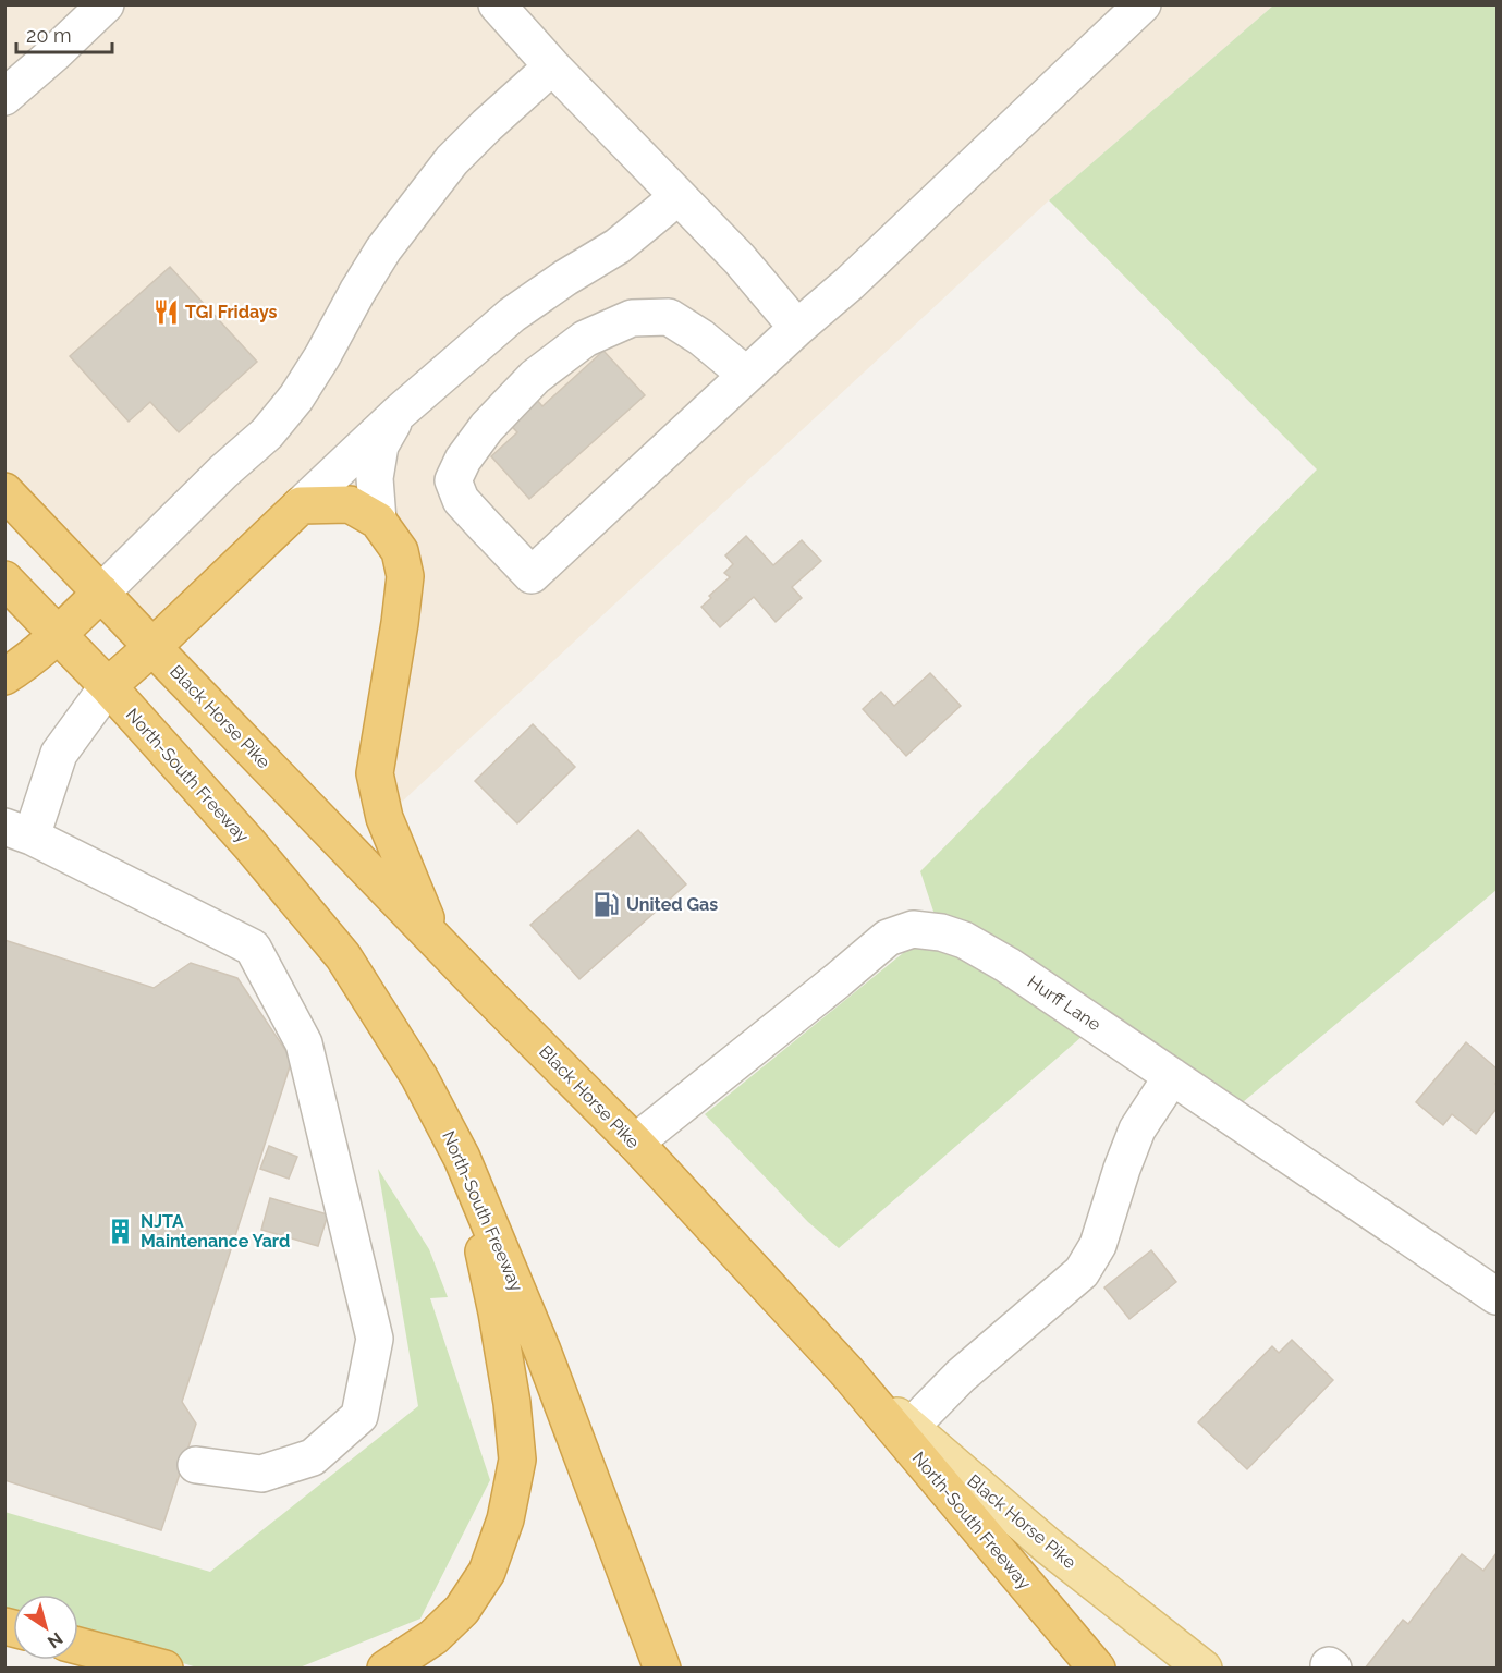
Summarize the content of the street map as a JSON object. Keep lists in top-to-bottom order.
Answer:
{
  "streets": {
    "highway": ["Black Horse Pike", "North-South Freeway"],
    "street": ["Hurff Lane"]
  },
  "crossings": [
    ["Black Horse Pike", "North-South Freeway"],
    ["Black Horse Pike", "Hurff Lane"]
  ],
  "places": {
    "restaurant": ["TGI Fridays"],
    "fuel station": ["United Gas"],
    "building": ["NJTA Maintenance Yard"]
  },
  "scale_bar": "20 m",
  "north": "bottom right"
}
